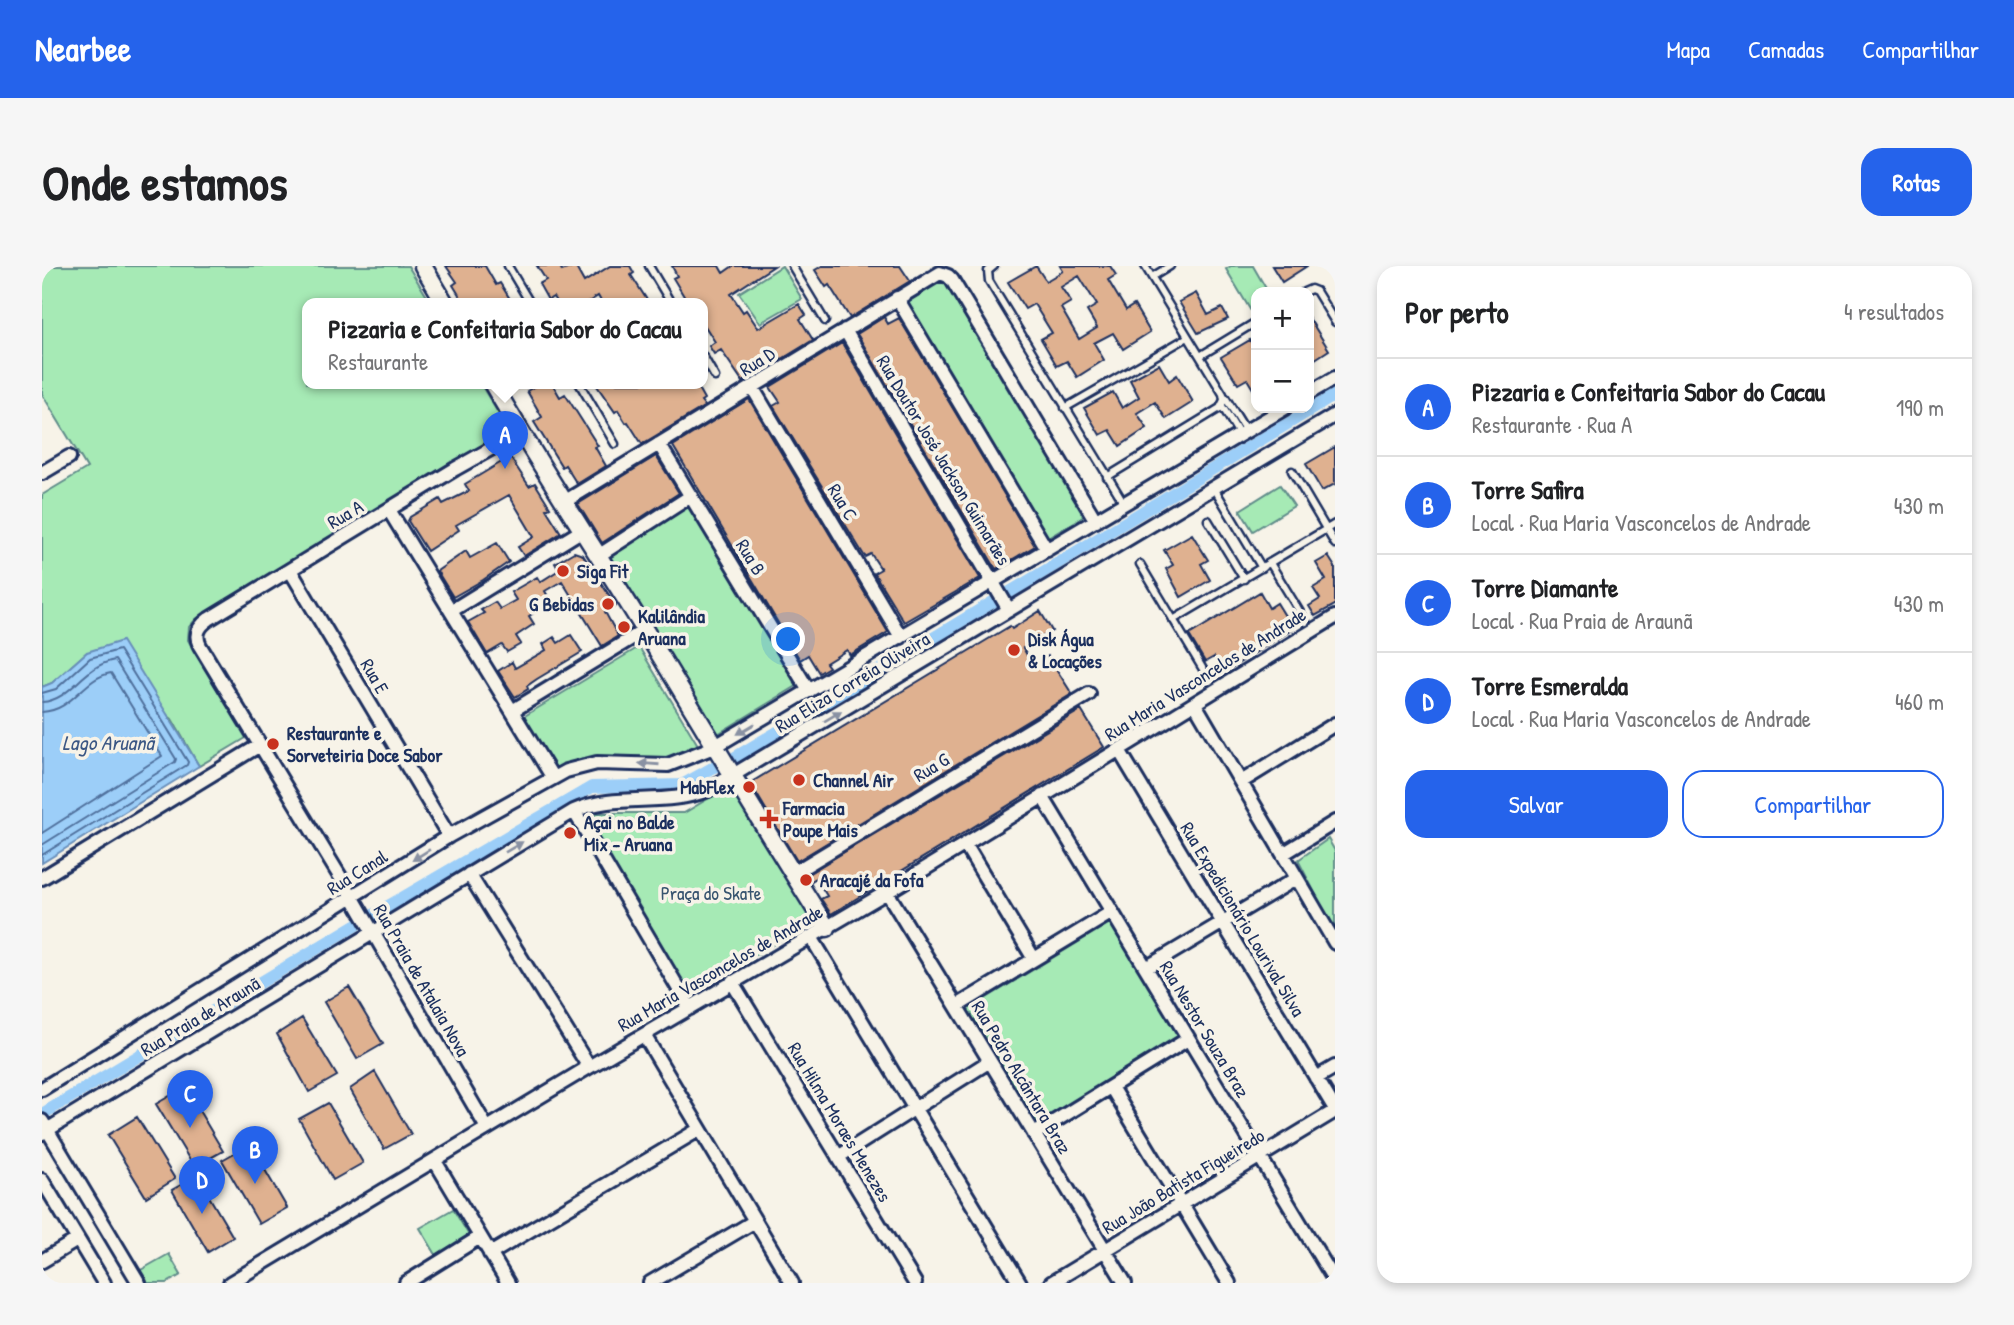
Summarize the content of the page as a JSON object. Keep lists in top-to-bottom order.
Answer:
{
  "streets": {
    "street": [
      "Rua D",
      "Rua Doutor José Jackson Guimarães",
      "Rua C",
      "Rua A",
      "Rua B",
      "Rua Maria Vasconcelos de Andrade",
      "Rua E",
      "Rua Eliza Correia Oliveira",
      "Rua G",
      "Rua Canal",
      "Rua Expedicionário Lourival Silva",
      "Rua Praia de Atalaia Nova",
      "Rua Praia de Araunã",
      "Rua Nestor Souza Braz",
      "Rua Pedro Alcântara Braz",
      "Rua Hilma Moraes Menezes",
      "Rua João Batista Figueiredo"
    ]
  },
  "crossings": [
    ["Rua D", "Rua Doutor José Jackson Guimarães"],
    ["Rua D", "Rua C"],
    ["Rua D", "Rua B"],
    ["Rua D", "Rua Eliza Correia Oliveira"],
    ["Rua Doutor José Jackson Guimarães", "Rua Eliza Correia Oliveira"],
    ["Rua C", "Rua Eliza Correia Oliveira"],
    ["Rua A", "Rua E"],
    ["Rua A", "Rua Praia de Atalaia Nova"],
    ["Rua B", "Rua Eliza Correia Oliveira"],
    ["Rua Maria Vasconcelos de Andrade", "Rua Expedicionário Lourival Silva"],
    ["Rua Maria Vasconcelos de Andrade", "Rua Praia de Atalaia Nova"],
    ["Rua Maria Vasconcelos de Andrade", "Rua Nestor Souza Braz"],
    ["Rua Maria Vasconcelos de Andrade", "Rua Pedro Alcântara Braz"],
    ["Rua Maria Vasconcelos de Andrade", "Rua Hilma Moraes Menezes"],
    ["Rua E", "Rua Canal"],
    ["Rua Eliza Correia Oliveira", "Rua Canal"],
    ["Rua Eliza Correia Oliveira", "Rua Praia de Atalaia Nova"],
    ["Rua Eliza Correia Oliveira", "Rua Praia de Araunã"],
    ["Rua Canal", "Rua Praia de Atalaia Nova"],
    ["Rua Expedicionário Lourival Silva", "Rua João Batista Figueiredo"],
    ["Rua Praia de Atalaia Nova", "Rua Praia de Araunã"],
    ["Rua Nestor Souza Braz", "Rua João Batista Figueiredo"],
    ["Rua Pedro Alcântara Braz", "Rua João Batista Figueiredo"]
  ],
  "water": ["Lago Aruanã"],
  "parks": ["Praça do Skate"],
  "places": {
    "other": [
      "Siga Fit",
      "G Bebidas",
      "Kalilândia Aruana",
      "Disk Água & Locações",
      "Restaurante e Sorveteiria Doce Sabor",
      "Channel Air",
      "MabFlex",
      "Açai no Balde Mix - Aruana",
      "Aracajé da Fofa"
    ],
    "health": ["Farmacia Poupe Mais"]
  },
  "page": {
    "header": "Nearbee",
    "nav": ["Mapa", "Camadas", "Compartilhar"],
    "buttons": [
      "Rotas",
      ["Salvar", "Compartilhar"]
    ],
    "title": "Onde estamos",
    "heading": ["Por perto", "4 resultados"],
    "map_buttons": ["+", "−"],
    "popup": ["Pizzaria e Confeitaria Sabor do Cacau", "Restaurante"],
    "list": [
      {
        "mark": "A",
        "name": "Pizzaria e Confeitaria Sabor do Cacau",
        "note": "Restaurante · Rua A",
        "value": "190 m"
      },
      {
        "mark": "B",
        "name": "Torre Safira",
        "note": "Local · Rua Maria Vasconcelos de Andrade",
        "value": "430 m"
      },
      {
        "mark": "C",
        "name": "Torre Diamante",
        "note": "Local · Rua Praia de Araunã",
        "value": "430 m"
      },
      {
        "mark": "D",
        "name": "Torre Esmeralda",
        "note": "Local · Rua Maria Vasconcelos de Andrade",
        "value": "460 m"
      }
    ],
    "pins": [
      "A",
      "C",
      "B",
      "D"
    ]
  }
}
